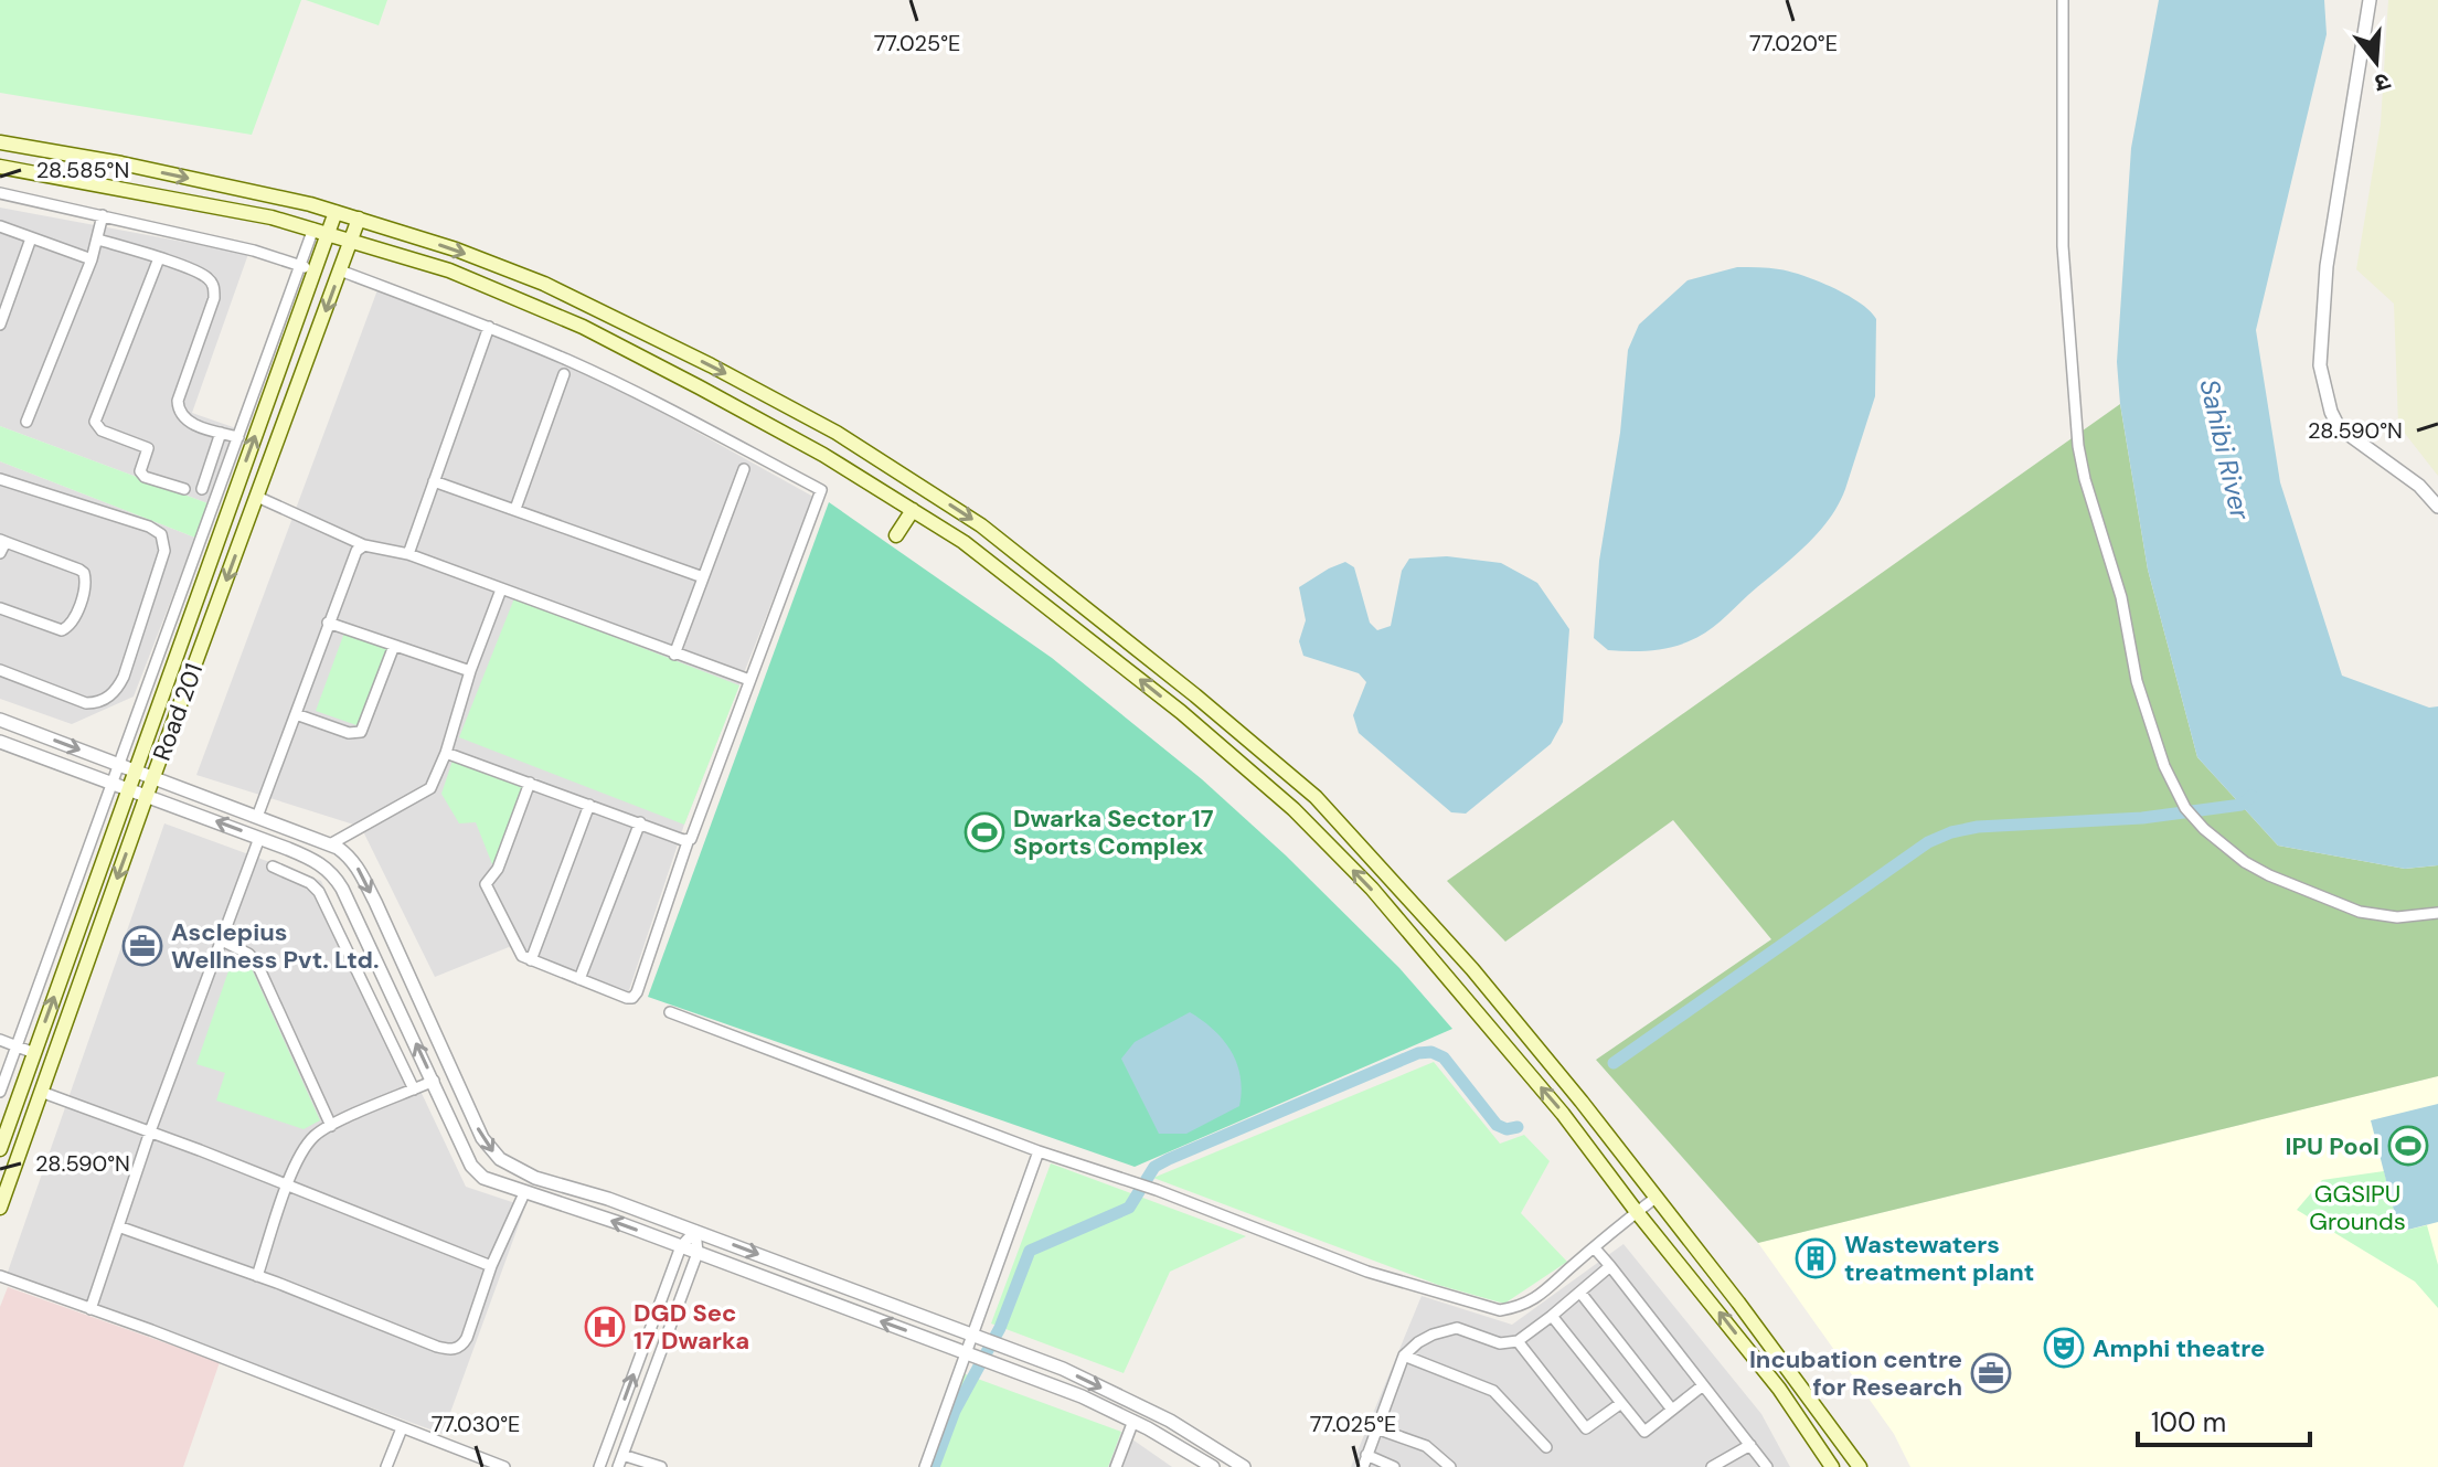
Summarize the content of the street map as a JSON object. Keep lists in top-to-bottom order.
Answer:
{
  "streets": {
    "main road": ["Road 201"]
  },
  "water": ["Sahibi River"],
  "parks": ["GGSIPU Grounds"],
  "places": {
    "sports": ["Dwarka Sector 17 Sports Complex", "IPU Pool"],
    "office": ["Asclepius Wellness Pvt. Ltd.", "Incubation centre for Research"],
    "building": ["Wastewaters treatment plant"],
    "hospital": ["DGD Sec 17 Dwarka"],
    "theatre": ["Amphi theatre"]
  },
  "scale_bar": "100 m",
  "north": "bottom",
  "coordinates": [
    "77.025°E",
    "77.020°E",
    "28.585°N",
    "28.590°N",
    "77.030°E"
  ]
}
